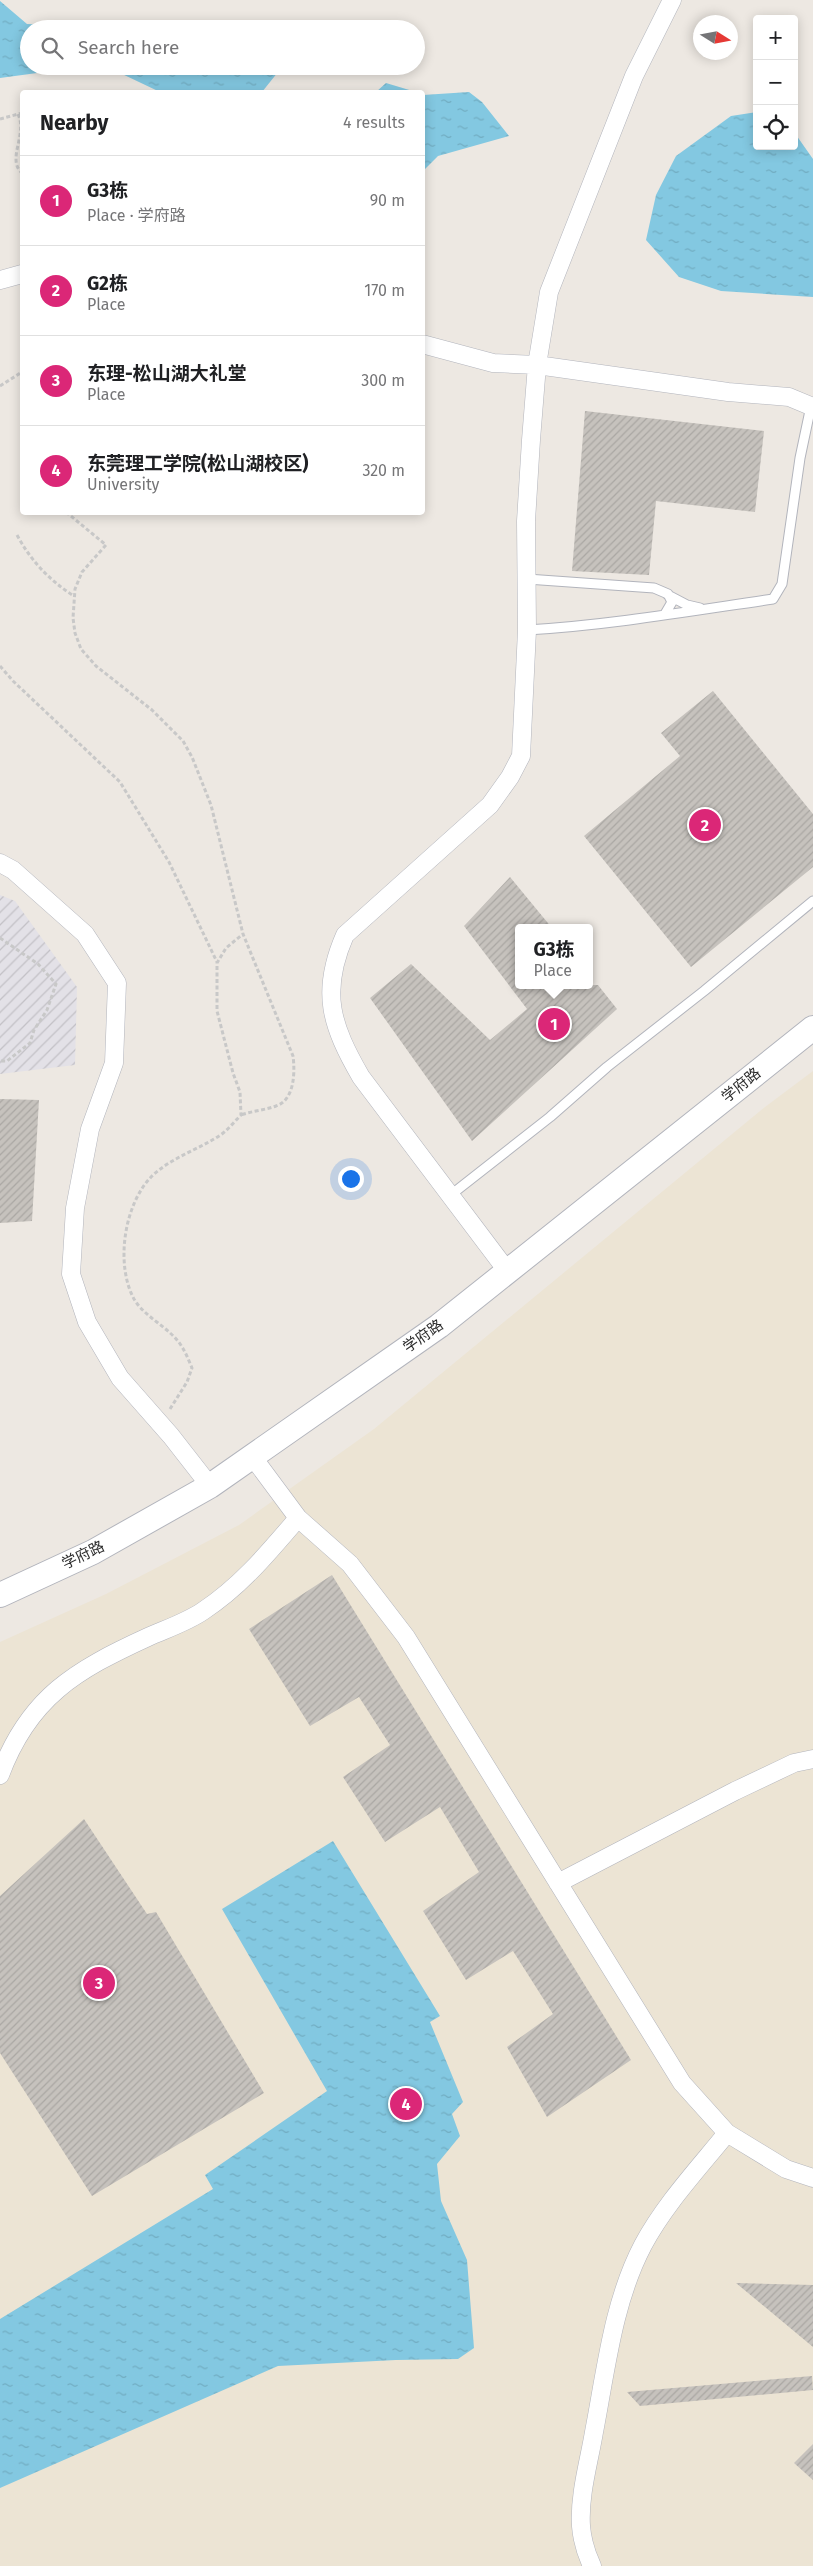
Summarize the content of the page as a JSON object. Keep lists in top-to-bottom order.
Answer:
{
  "streets": {
    "street": ["学府路"]
  },
  "north": "right",
  "page": {
    "map_buttons": ["+", "−"],
    "search": "Search here",
    "heading": ["Nearby", "4 results"],
    "list": [
      {
        "mark": "1",
        "name": "G3栋",
        "note": "Place · 学府路",
        "value": "90 m"
      },
      {
        "mark": "2",
        "name": "G2栋",
        "note": "Place",
        "value": "170 m"
      },
      {
        "mark": "3",
        "name": "东理-松山湖大礼堂",
        "note": "Place",
        "value": "300 m"
      },
      {
        "mark": "4",
        "name": "东莞理工学院(松山湖校区)",
        "note": "University",
        "value": "320 m"
      }
    ],
    "pins": [
      "2",
      "1",
      "3",
      "4"
    ],
    "popup": ["G3栋", "Place"]
  }
}
